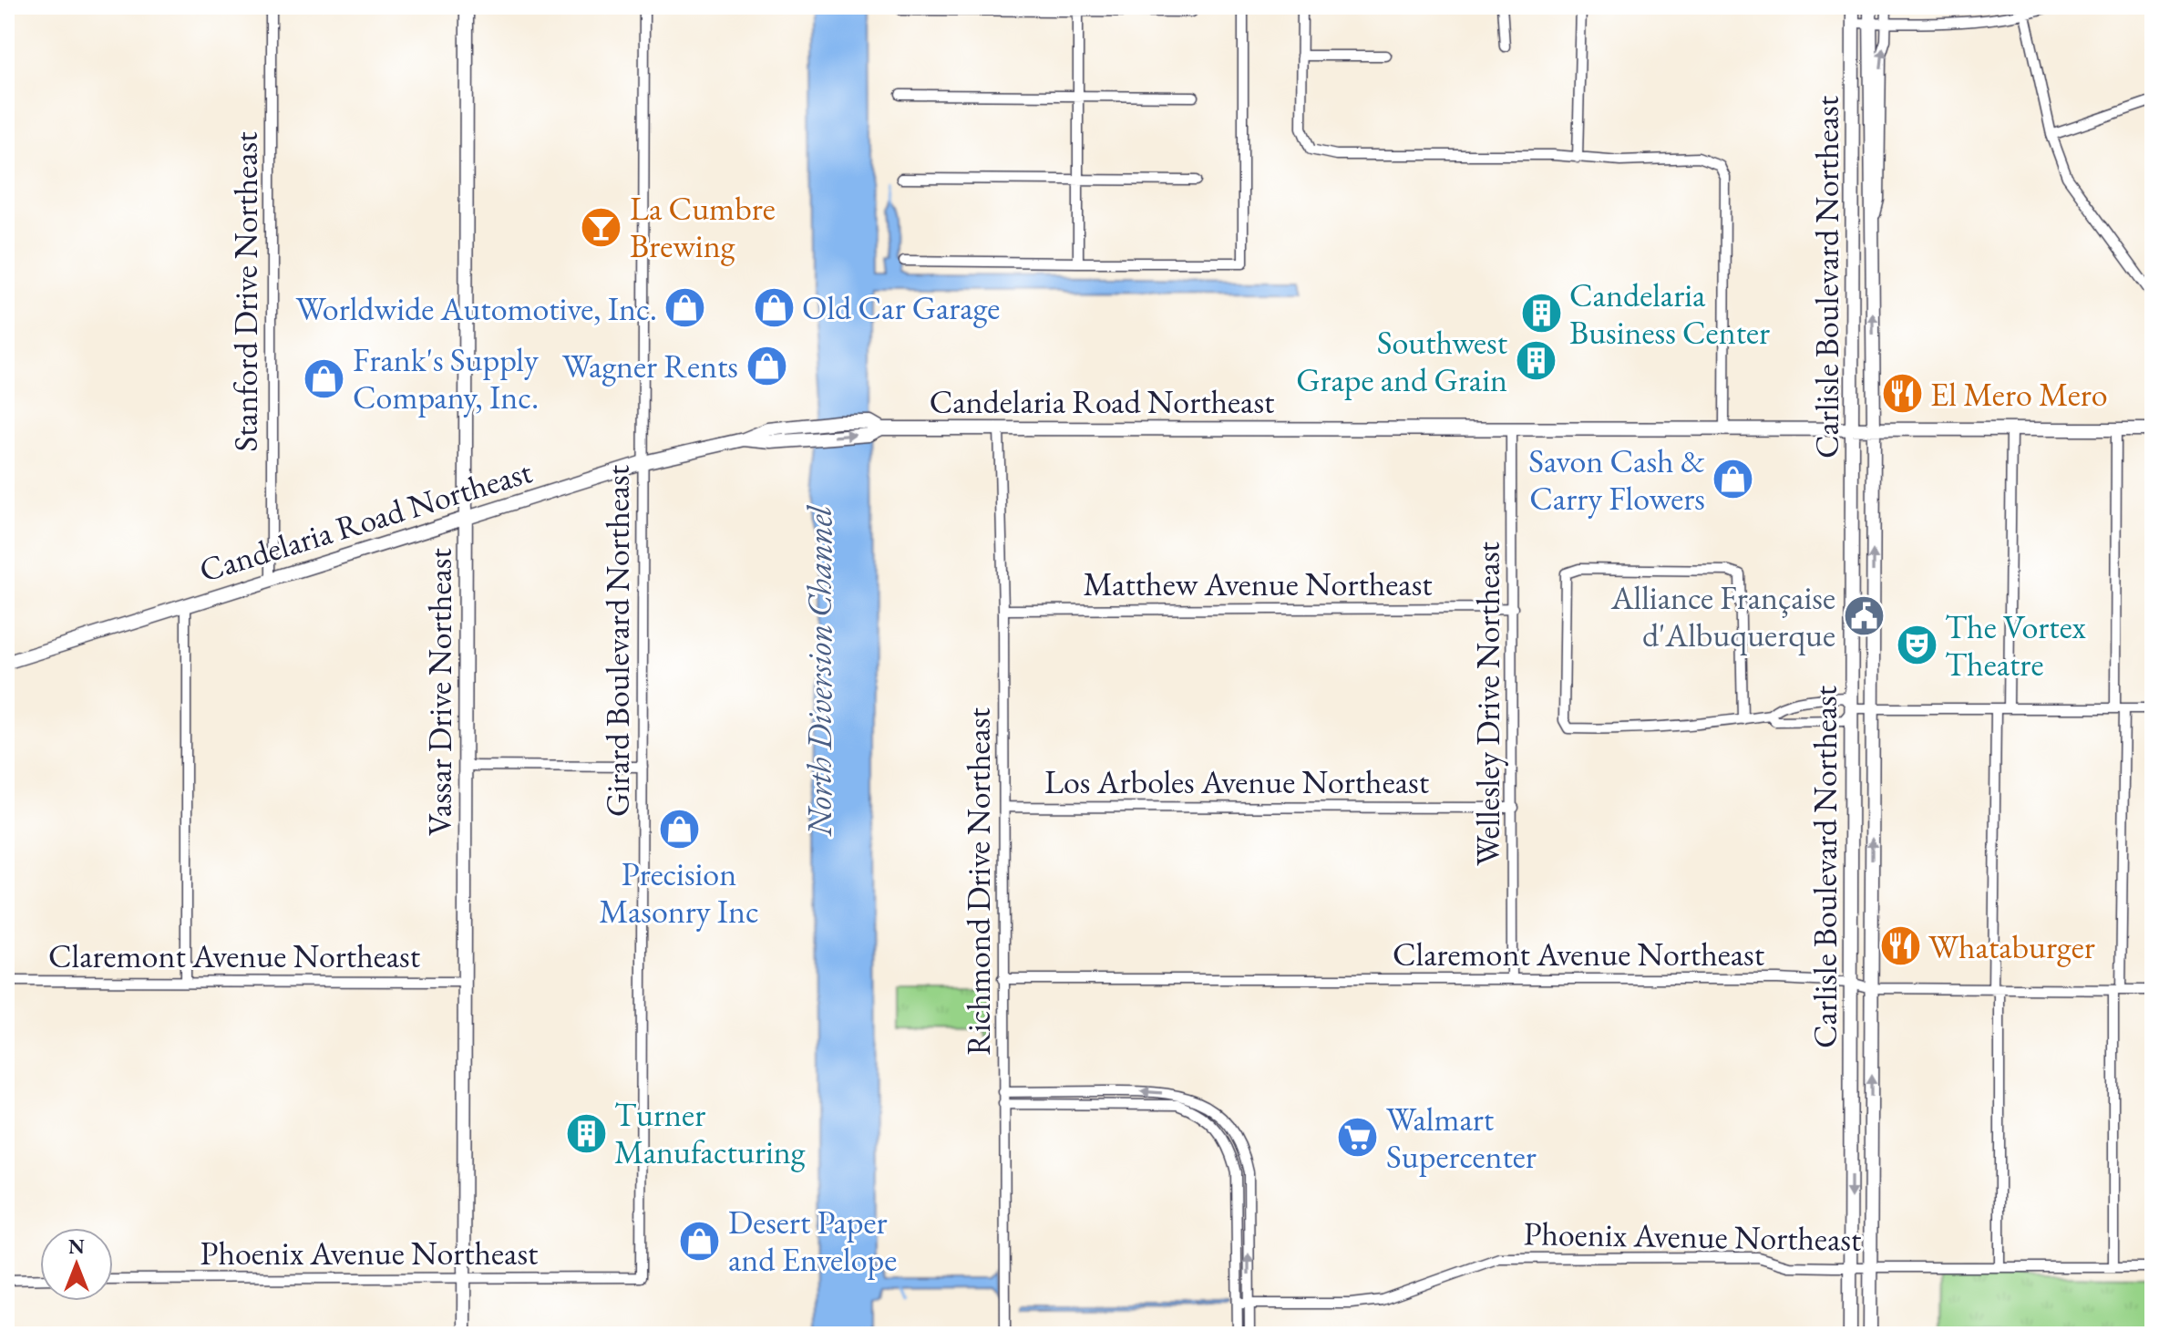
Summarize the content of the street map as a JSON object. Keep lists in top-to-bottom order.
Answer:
{
  "streets": {
    "main road": ["Carlisle Boulevard Northeast", "Candelaria Road Northeast", "Vassar Drive Northeast"],
    "street": [
      "Stanford Drive Northeast",
      "Matthew Avenue Northeast",
      "Girard Boulevard Northeast",
      "Wellesley Drive Northeast",
      "Los Arboles Avenue Northeast",
      "Richmond Drive Northeast",
      "Claremont Avenue Northeast",
      "Phoenix Avenue Northeast"
    ]
  },
  "crossings": [
    ["Carlisle Boulevard Northeast", "Candelaria Road Northeast"],
    ["Carlisle Boulevard Northeast", "Claremont Avenue Northeast"],
    ["Carlisle Boulevard Northeast", "Phoenix Avenue Northeast"],
    ["Stanford Drive Northeast", "Candelaria Road Northeast"],
    ["Candelaria Road Northeast", "Girard Boulevard Northeast"],
    ["Candelaria Road Northeast", "Vassar Drive Northeast"],
    ["Candelaria Road Northeast", "Wellesley Drive Northeast"],
    ["Candelaria Road Northeast", "Richmond Drive Northeast"],
    ["Matthew Avenue Northeast", "Wellesley Drive Northeast"],
    ["Matthew Avenue Northeast", "Richmond Drive Northeast"],
    ["Girard Boulevard Northeast", "Phoenix Avenue Northeast"],
    ["Vassar Drive Northeast", "Claremont Avenue Northeast"],
    ["Vassar Drive Northeast", "Phoenix Avenue Northeast"],
    ["Wellesley Drive Northeast", "Los Arboles Avenue Northeast"],
    ["Wellesley Drive Northeast", "Claremont Avenue Northeast"],
    ["Los Arboles Avenue Northeast", "Richmond Drive Northeast"],
    ["Richmond Drive Northeast", "Claremont Avenue Northeast"]
  ],
  "water": ["North Diversion Channel"],
  "places": {
    "bar": ["La Cumbre Brewing"],
    "shop": [
      "Old Car Garage",
      "Worldwide Automotive, Inc.",
      "Wagner Rents",
      "Frank's Supply Company, Inc.",
      "Savon Cash & Carry Flowers",
      "Precision Masonry Inc",
      "Desert Paper and Envelope"
    ],
    "building": ["Candelaria Business Center", "Southwest Grape and Grain", "Turner Manufacturing"],
    "restaurant": ["El Mero Mero", "Whataburger"],
    "public building": ["Alliance Française d'Albuquerque"],
    "theatre": ["The Vortex Theatre"],
    "supermarket": ["Walmart Supercenter"]
  },
  "north": "top"
}
